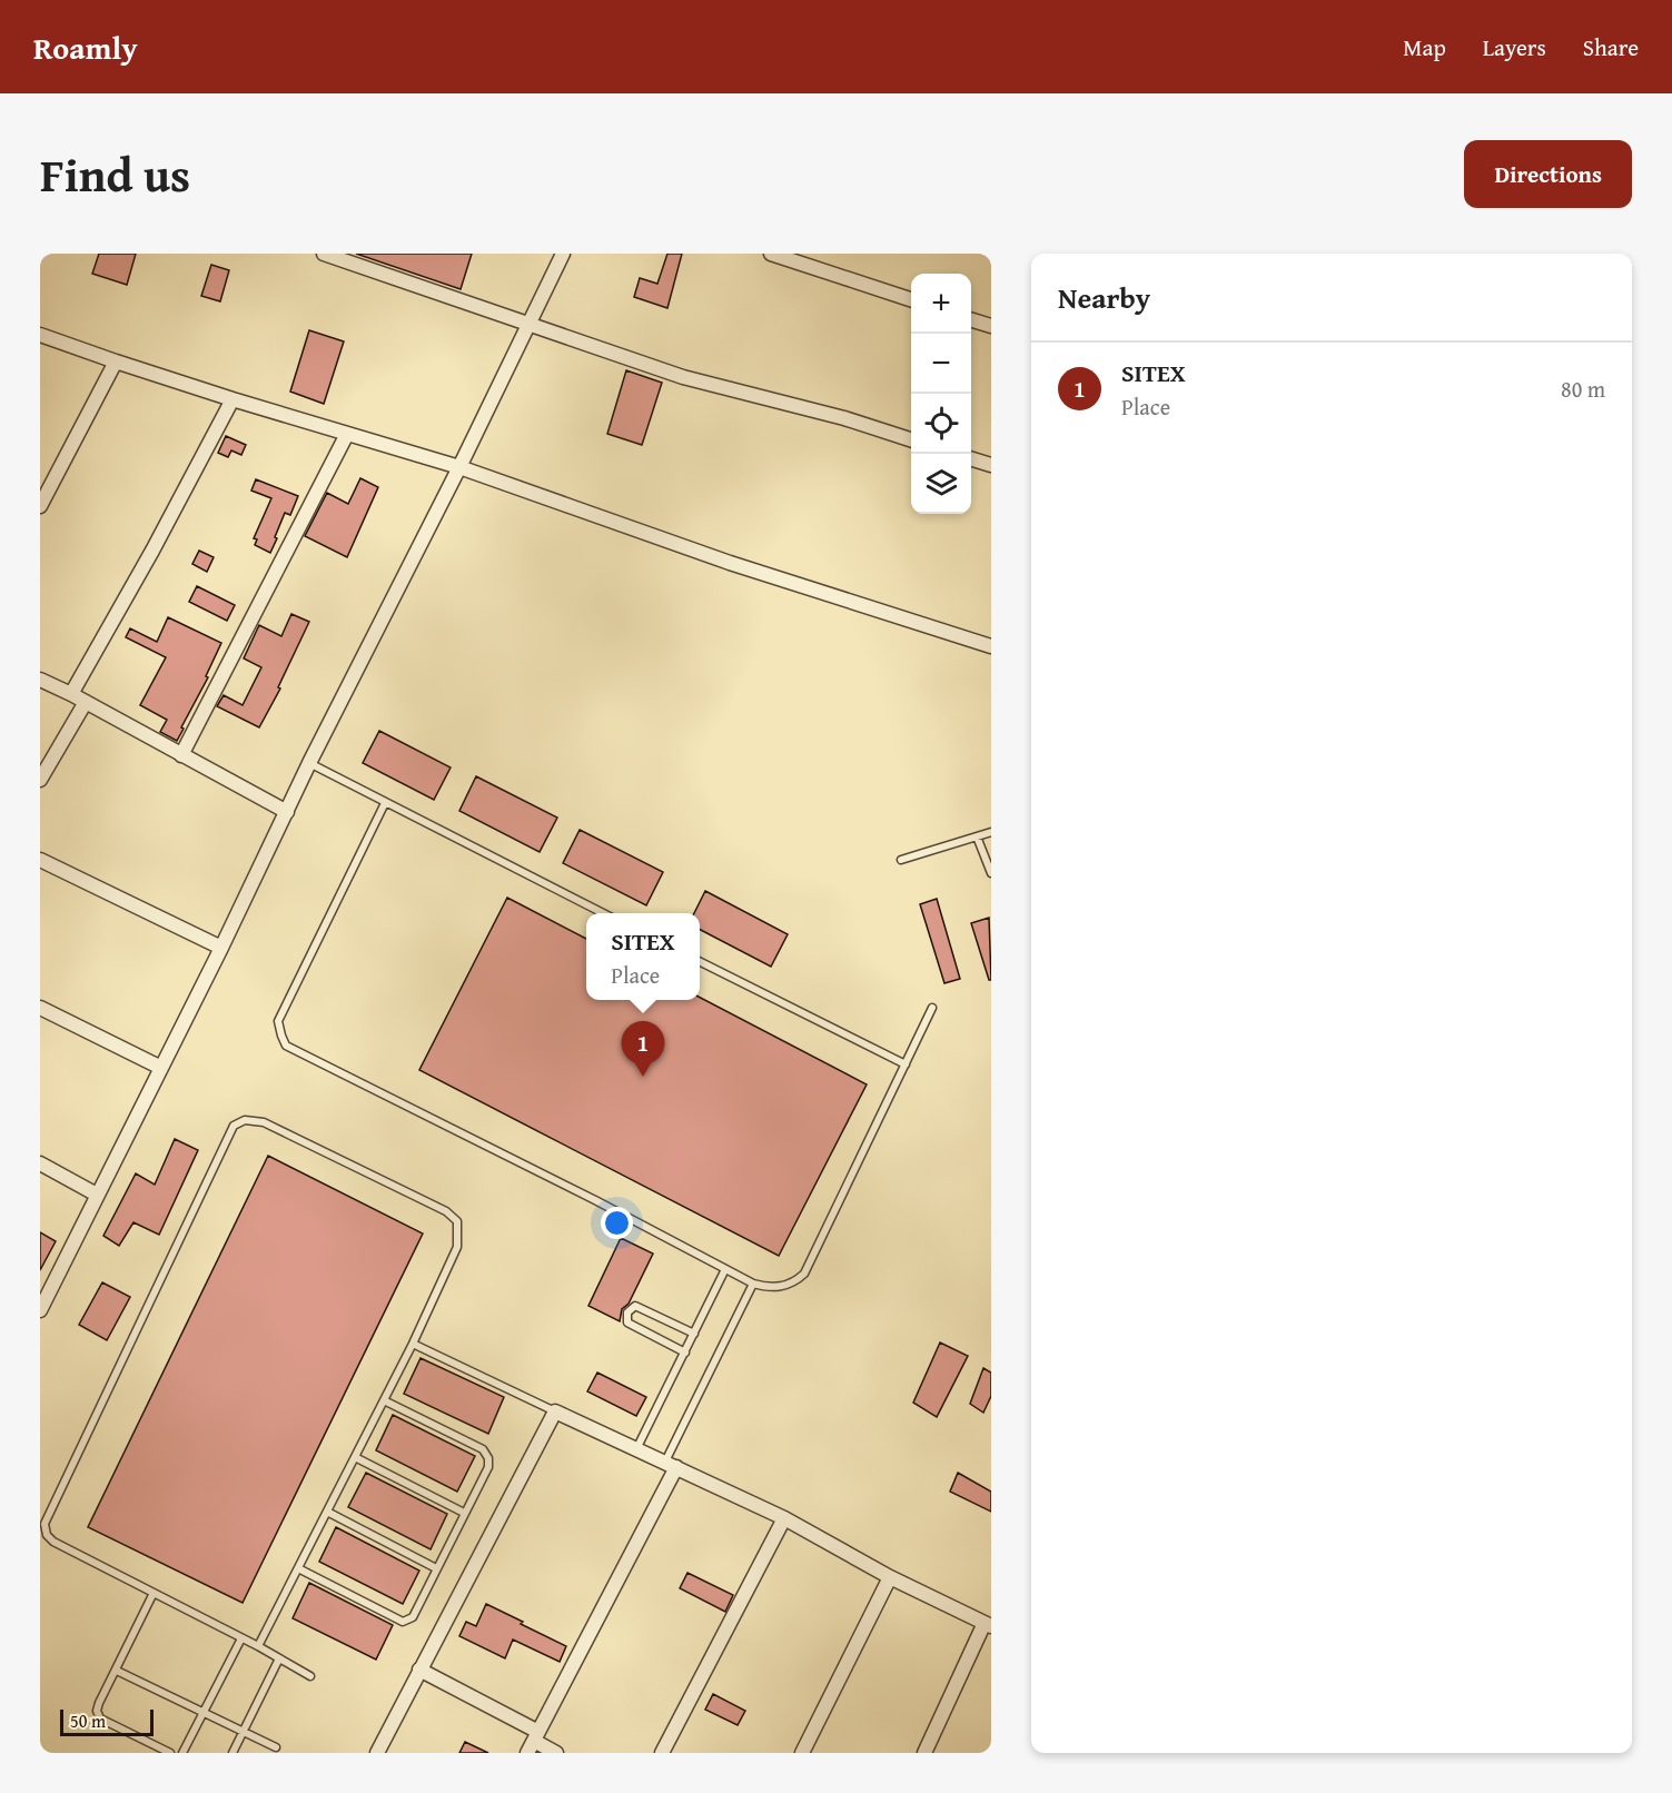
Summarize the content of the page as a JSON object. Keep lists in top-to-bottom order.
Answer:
{
  "scale_bar": "50 m",
  "page": {
    "header": "Roamly",
    "nav": ["Map", "Layers", "Share"],
    "title": "Find us",
    "buttons": "Directions",
    "heading": "Nearby",
    "map_buttons": ["+", "−"],
    "list": [
      {
        "mark": "1",
        "name": "SITEX",
        "note": "Place",
        "value": "80 m"
      }
    ],
    "popup": ["SITEX", "Place"],
    "pins": "1",
    "scale": "50 m"
  }
}
